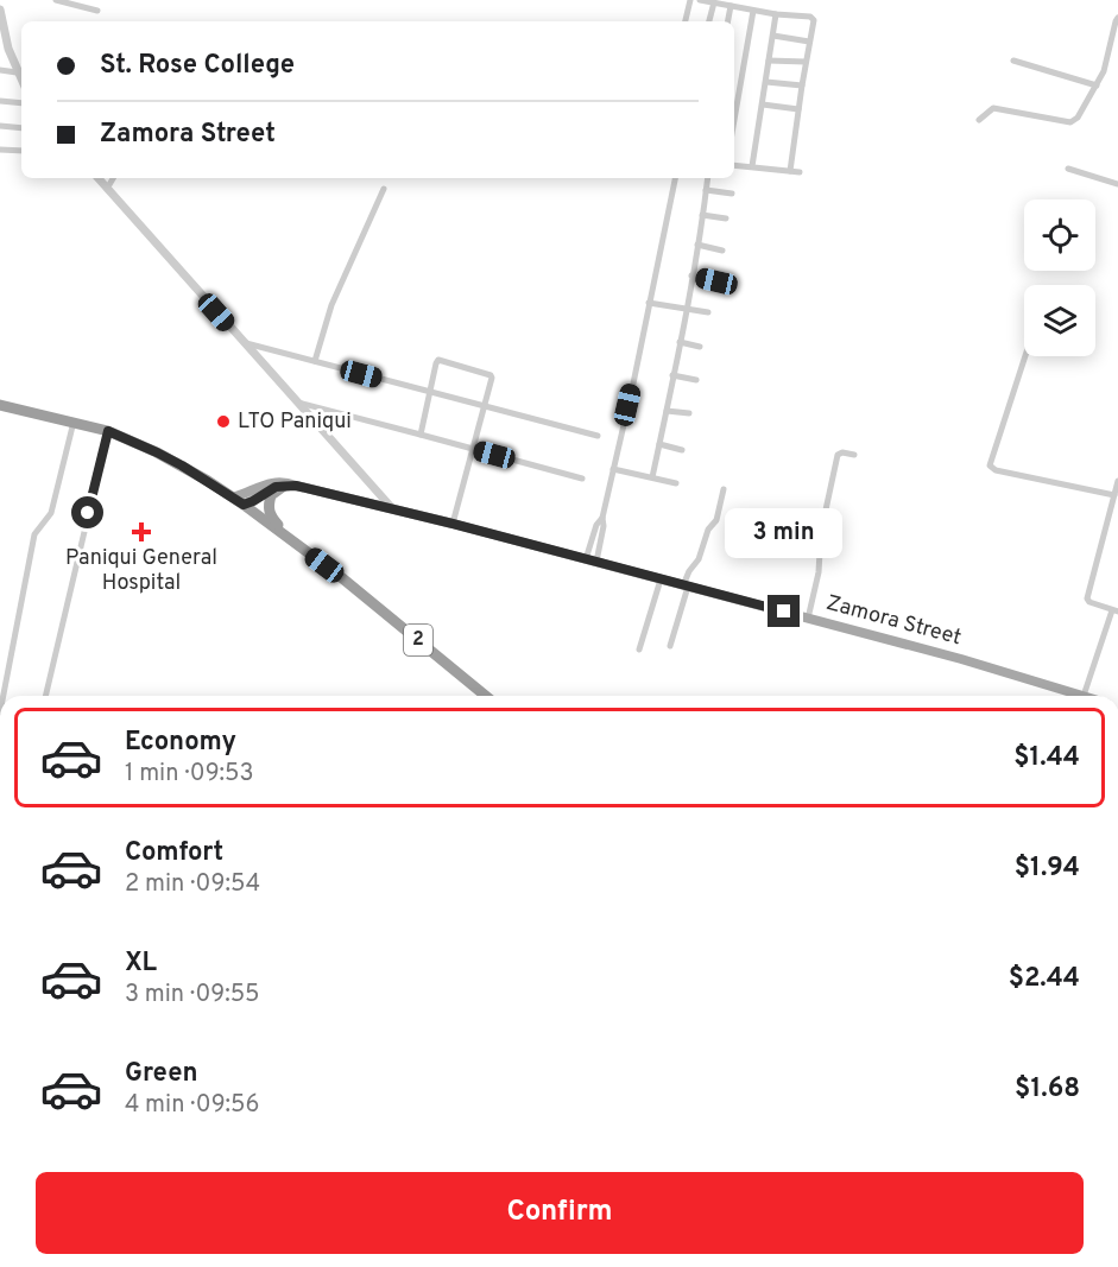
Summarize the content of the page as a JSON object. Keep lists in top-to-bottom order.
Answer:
{
  "streets": {
    "highway": ["2"],
    "main road": ["Zamora Street"]
  },
  "places": {
    "other": ["LTO Paniqui"],
    "health": ["Paniqui General Hospital"]
  },
  "page": {
    "banner": ["St. Rose College", "Zamora Street"],
    "bubble": "3 min",
    "list": [
      {
        "name": "Economy",
        "note": "1 min · 09:53",
        "value": "$1.44"
      },
      {
        "name": "Comfort",
        "note": "2 min · 09:54",
        "value": "$1.94"
      },
      {
        "name": "XL",
        "note": "3 min · 09:55",
        "value": "$2.44"
      },
      {
        "name": "Green",
        "note": "4 min · 09:56",
        "value": "$1.68"
      }
    ],
    "buttons": "Confirm"
  }
}
